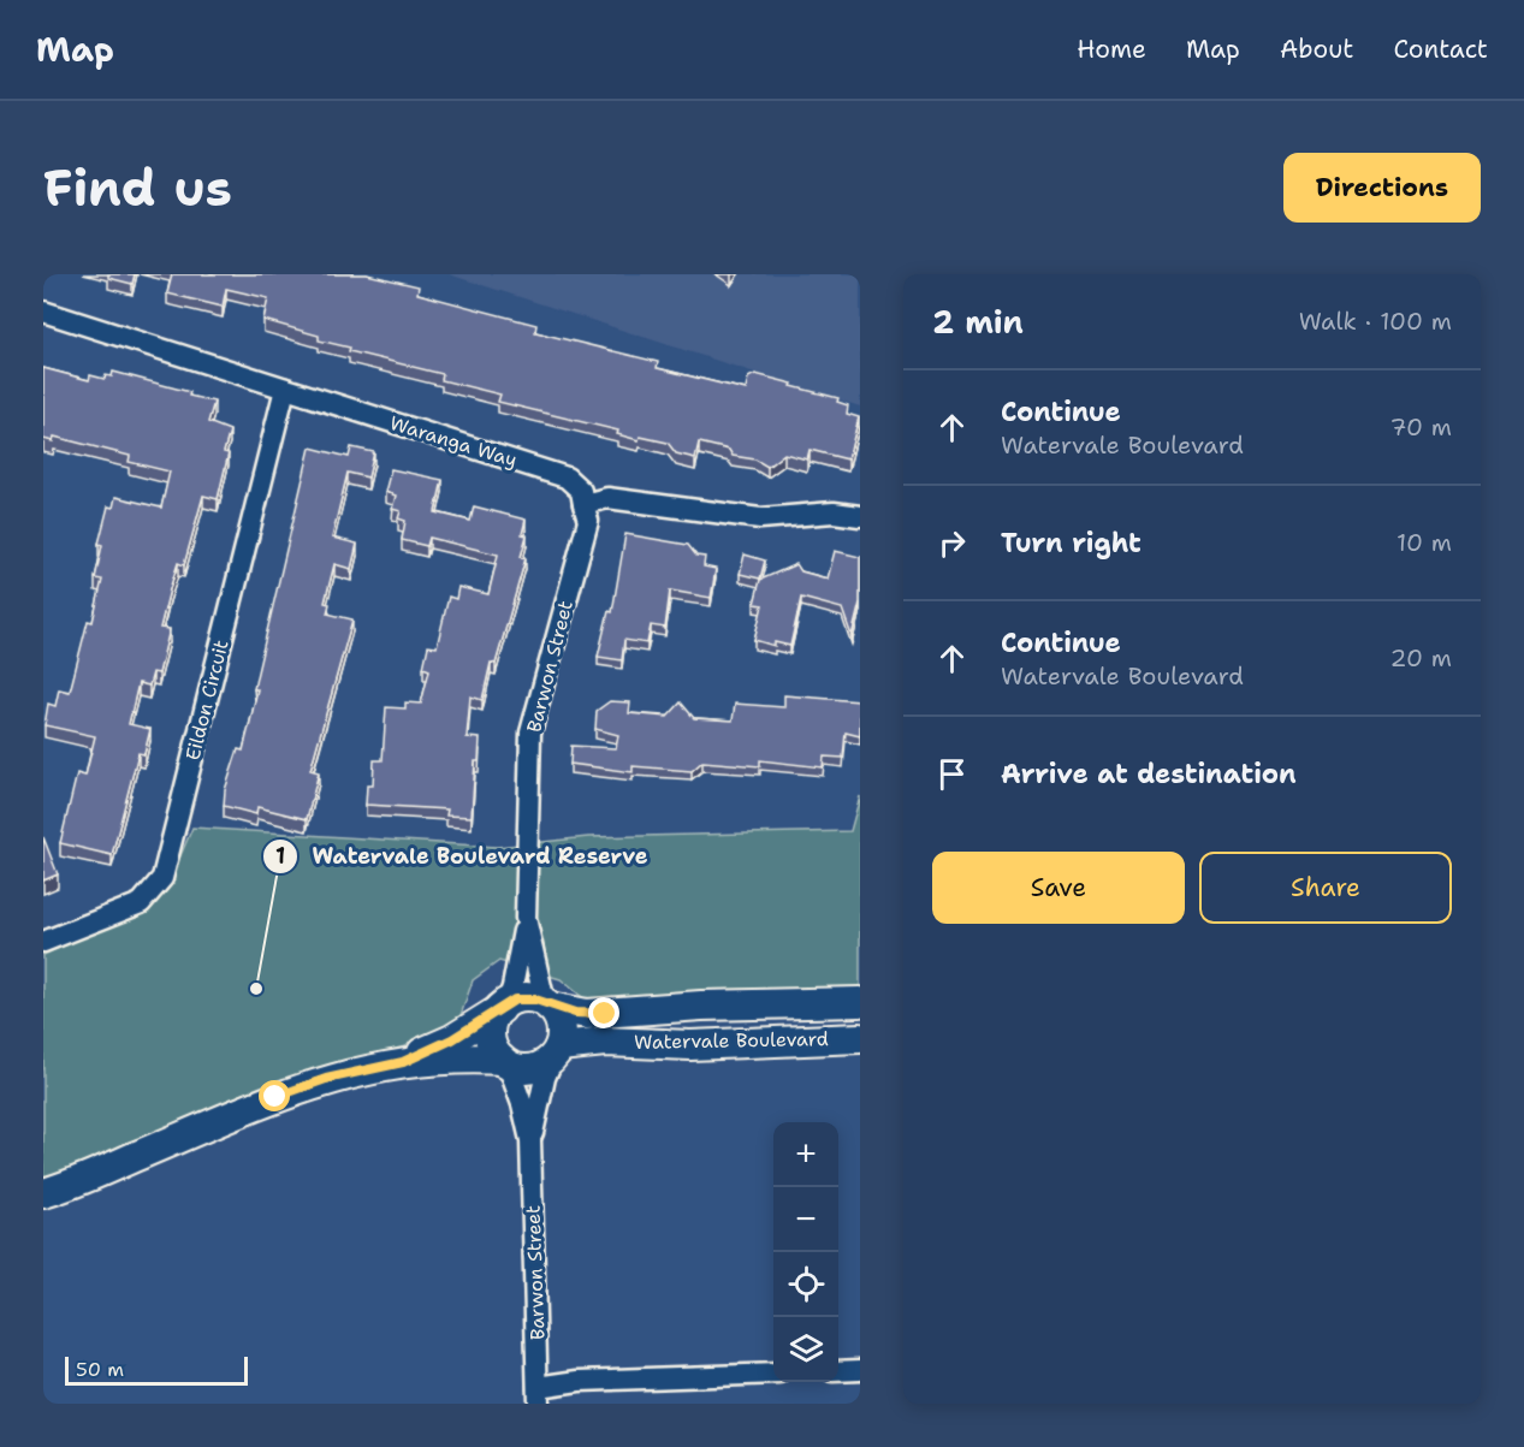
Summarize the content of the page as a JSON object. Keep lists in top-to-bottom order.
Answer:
{
  "streets": {
    "street": [
      "Waranga Way",
      "Barwon Street",
      "Eildon Circuit",
      "Watervale Boulevard"
    ]
  },
  "crossings": [
    ["Waranga Way", "Barwon Street"],
    ["Waranga Way", "Eildon Circuit"],
    ["Barwon Street", "Watervale Boulevard"]
  ],
  "places": ["Watervale Boulevard Reserve"],
  "scale_bar": "50 m",
  "page": {
    "header": "Map",
    "nav": [
      "Home",
      "Map",
      "About",
      "Contact"
    ],
    "buttons": [
      "Directions",
      ["Save", "Share"]
    ],
    "title": "Find us",
    "heading": ["2 min", "Walk · 100 m"],
    "list": [
      ["Continue", "Watervale Boulevard", "70 m"],
      ["Turn right", "10 m"],
      ["Continue", "Watervale Boulevard", "20 m"],
      "Arrive at destination"
    ],
    "map_buttons": ["+", "−"],
    "scale": "50 m"
  }
}
